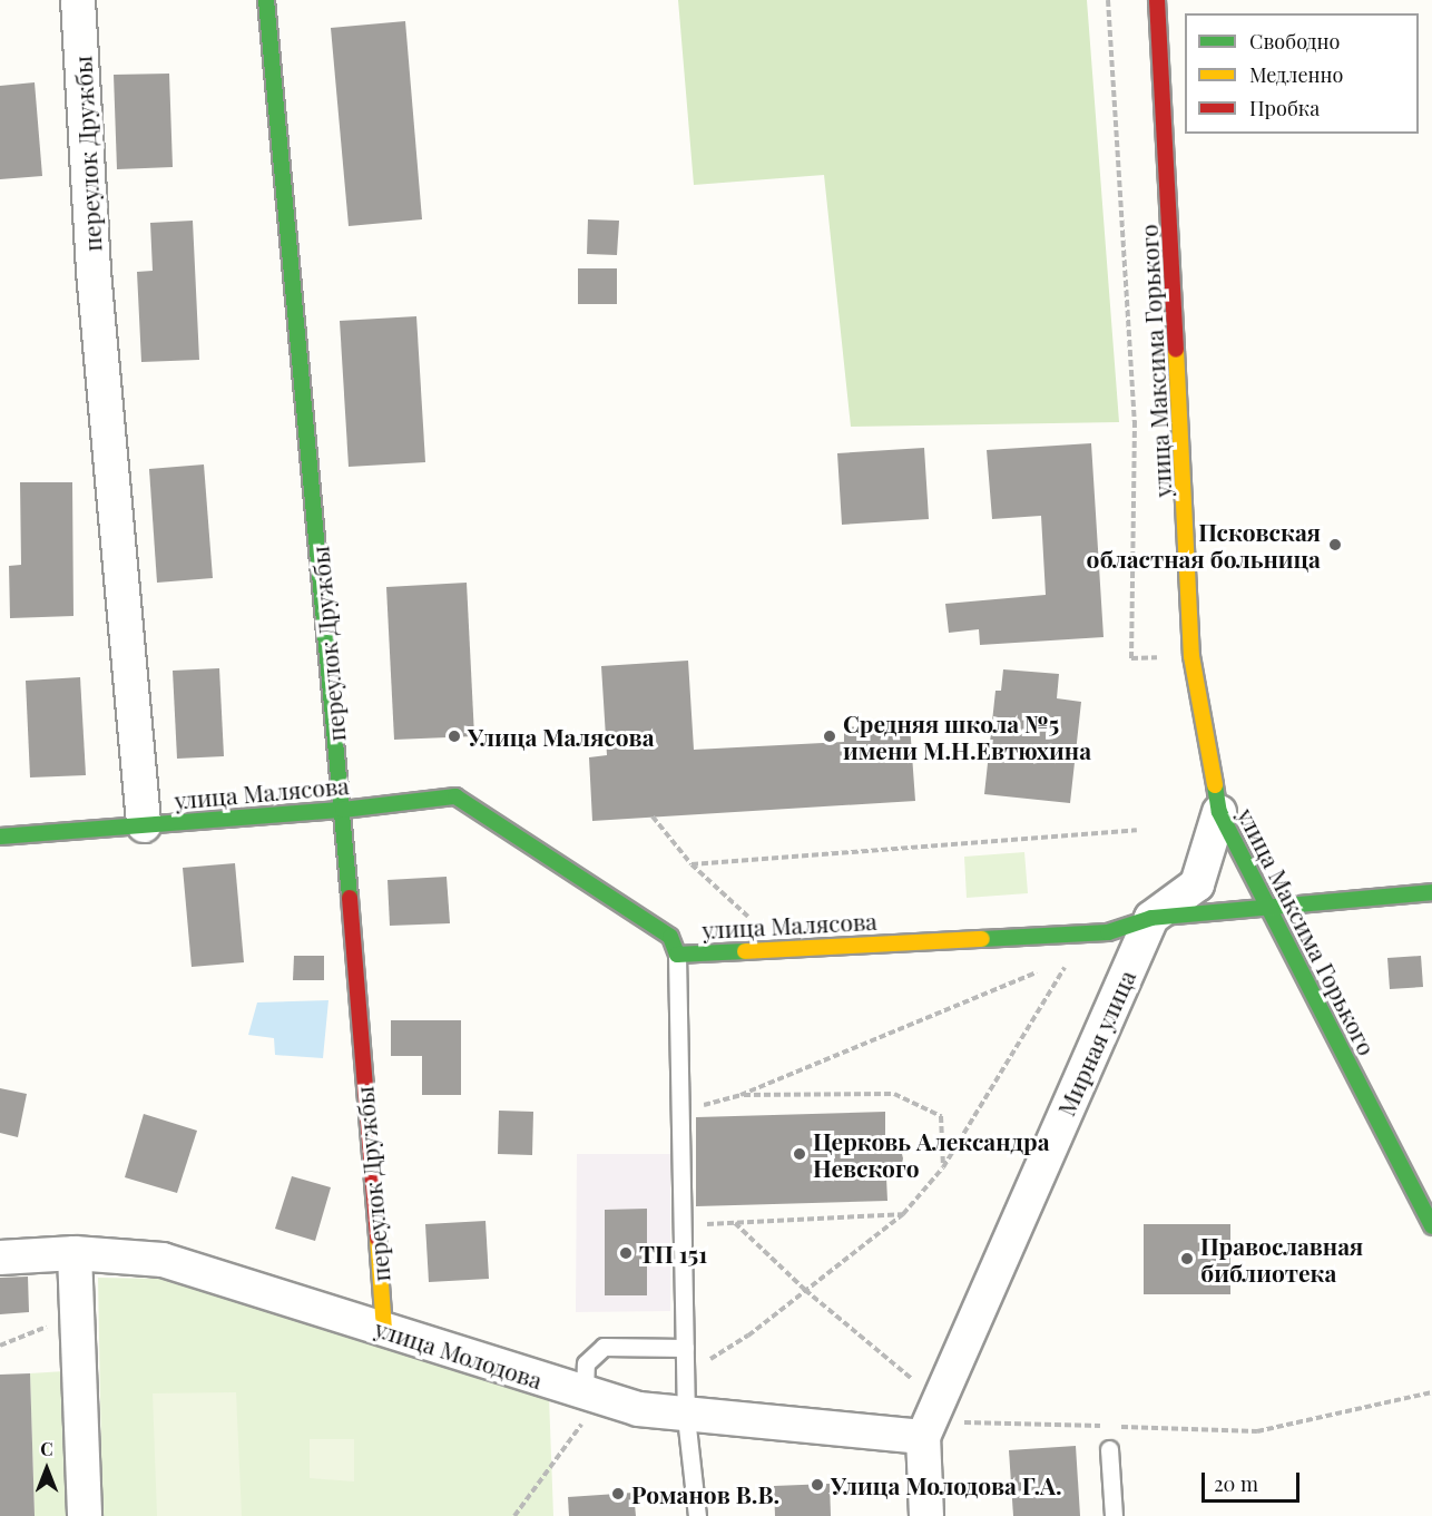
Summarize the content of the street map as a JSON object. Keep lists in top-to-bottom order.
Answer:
{
  "streets": {
    "street": [
      "переулок Дружбы",
      "улица Максима Горького",
      "улица Малясова",
      "Мирная улица",
      "улица Молодова"
    ]
  },
  "crossings": [
    ["переулок Дружбы", "улица Малясова"],
    ["переулок Дружбы", "улица Молодова"],
    ["улица Максима Горького", "улица Малясова"],
    ["улица Малясова", "Мирная улица"],
    ["Мирная улица", "улица Молодова"]
  ],
  "places": [
    "Псковская областная больница",
    "Улица Малясова",
    "Средняя школа №5 имени М.Н.Евтюхина",
    "Церковь Александра Невского",
    "ТП 151",
    "Православная библиотека",
    "Улица Молодова Г.А.",
    "Романов В.В."
  ],
  "legend": ["Свободно", "Медленно", "Пробка"],
  "scale_bar": "20 m",
  "north": "top"
}
